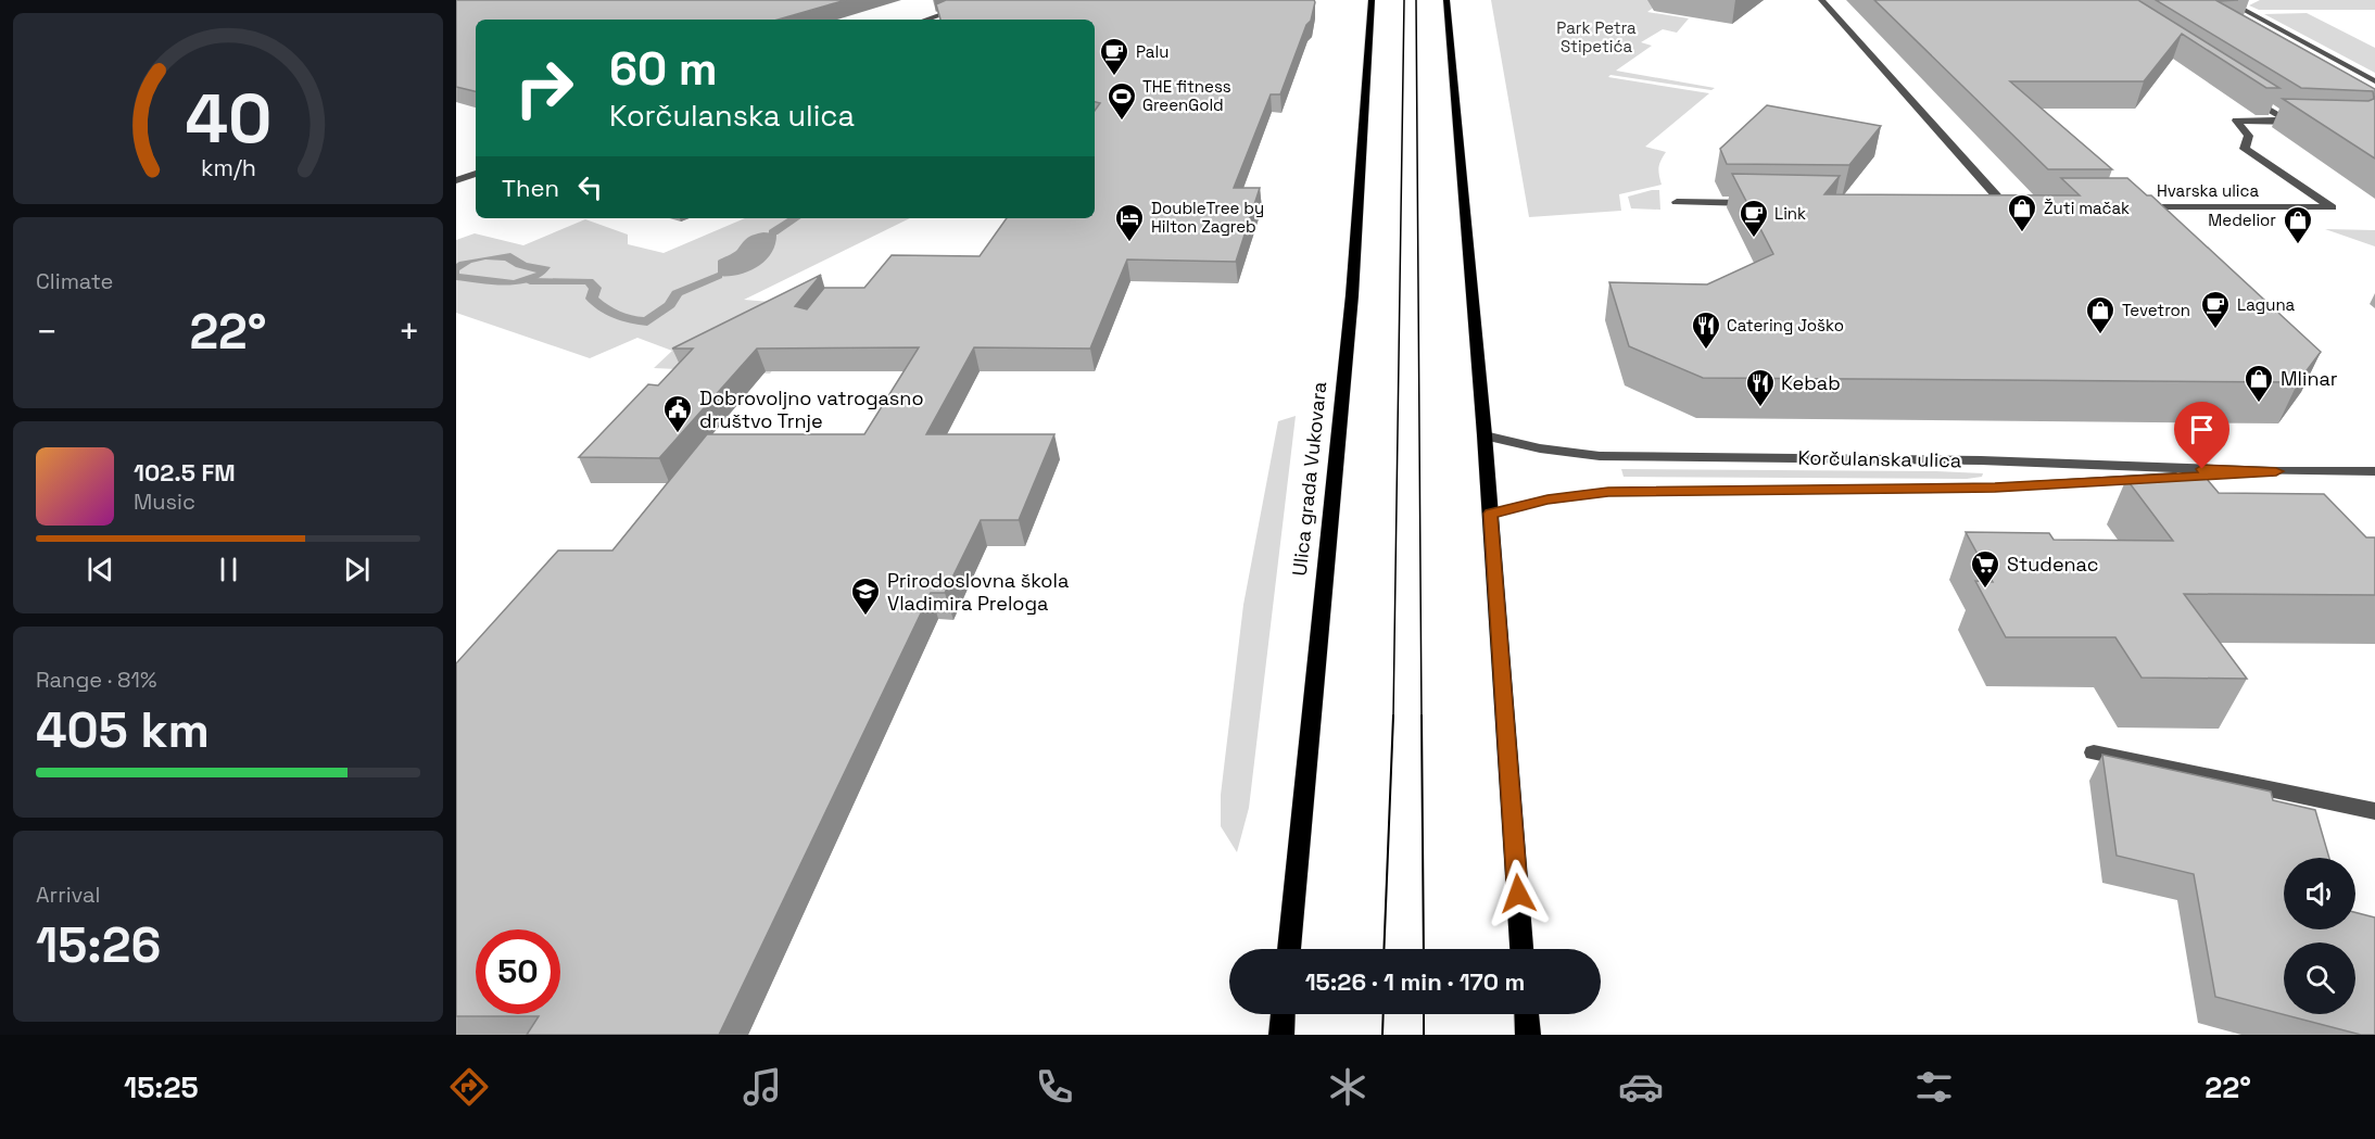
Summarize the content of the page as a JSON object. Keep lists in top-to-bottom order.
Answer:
{
  "streets": {
    "main road": ["Ulica grada Vukovara"],
    "street": ["Hvarska ulica", "Korčulanska ulica"]
  },
  "parks": ["Park Petra Stipetića"],
  "places": {
    "cafe": ["Palu", "Link", "Laguna"],
    "sports": ["THE fitness GreenGold"],
    "shop": [
      "Žuti mačak",
      "Medelior",
      "Tevetron",
      "Mlinar"
    ],
    "hotel": ["DoubleTree by Hilton Zagreb"],
    "restaurant": ["Catering Joško", "Kebab"],
    "public building": ["Dobrovoljno vatrogasno društvo Trnje"],
    "supermarket": ["Studenac"],
    "school or university": ["Prirodoslovna škola Vladimira Preloga"]
  },
  "page": {
    "turn": ["60 m", "Korčulanska ulica"],
    "then": "Then",
    "tile": [
      "Climate",
      ["Range · 81%", "405 km"],
      ["Arrival", "15:26"]
    ],
    "heat": ["−", "22°", "+"],
    "song": ["102.5 FM", "Music"],
    "limit": "50",
    "trip": "15:26 · 1 min · 170 m",
    "tabs": ["15:25", "22°"],
    "gauge": ["40", "km/h"]
  }
}
